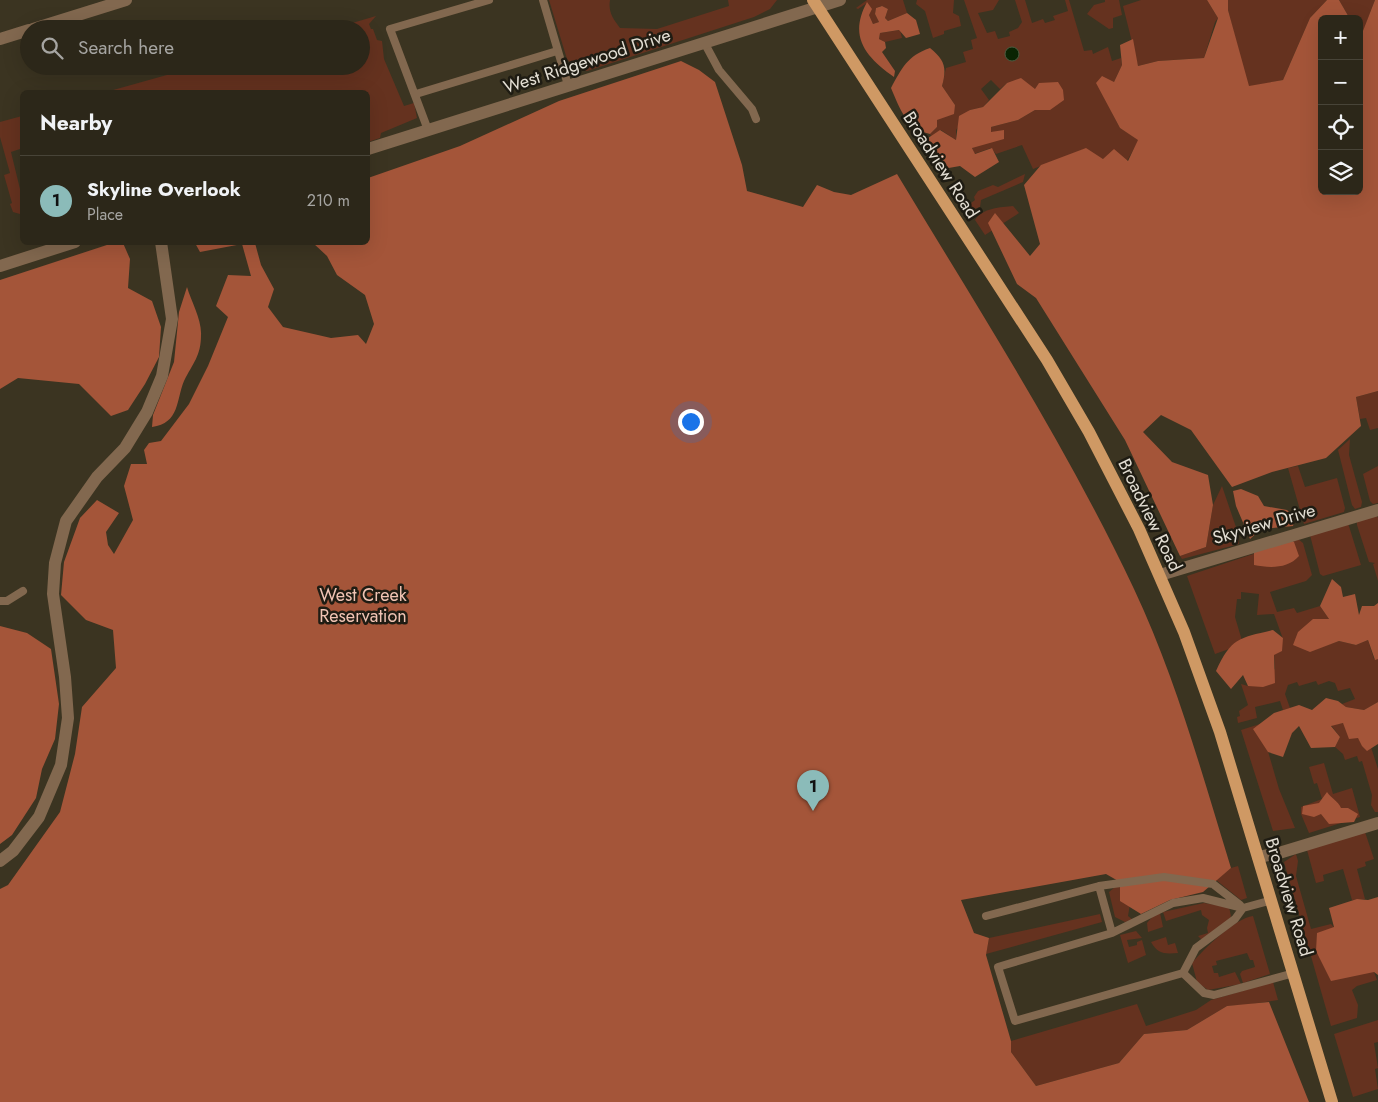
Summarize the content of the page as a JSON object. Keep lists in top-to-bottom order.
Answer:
{
  "streets": {
    "main road": ["Broadview Road"],
    "street": ["West Ridgewood Drive", "Skyview Drive"]
  },
  "crossings": [
    ["West Ridgewood Drive", "Broadview Road"],
    ["Broadview Road", "Skyview Drive"]
  ],
  "parks": ["West Creek Reservation"],
  "page": {
    "map_buttons": ["+", "−"],
    "search": "Search here",
    "heading": "Nearby",
    "list": [
      {
        "mark": "1",
        "name": "Skyline Overlook",
        "note": "Place",
        "value": "210 m"
      }
    ],
    "pins": "1"
  }
}
